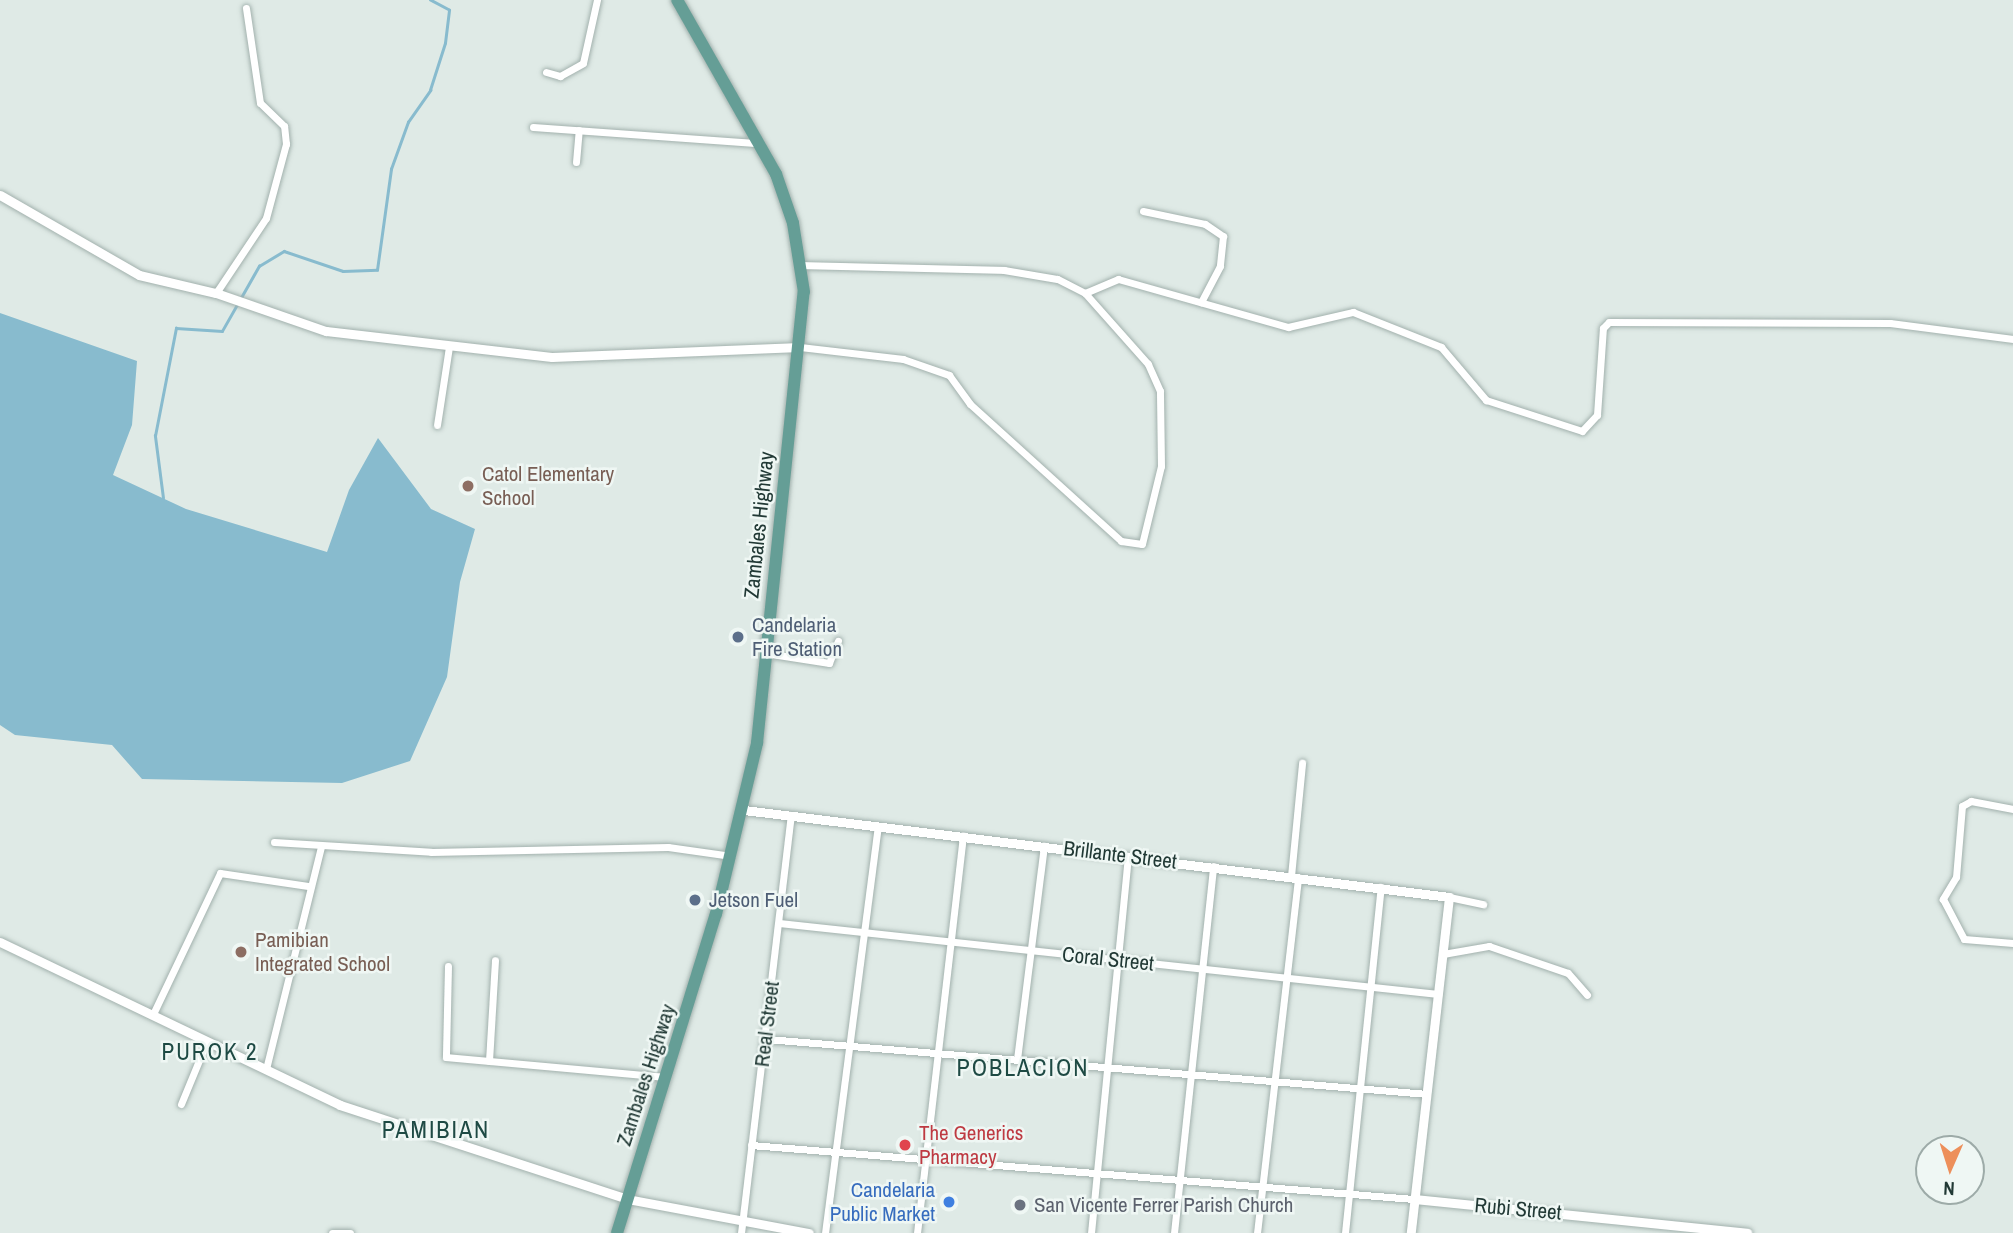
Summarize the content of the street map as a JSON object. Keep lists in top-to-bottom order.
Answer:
{
  "streets": {
    "main road": ["Zambales Highway"],
    "street": [
      "Brillante Street",
      "Coral Street",
      "Real Street",
      "Rubi Street"
    ]
  },
  "crossings": [
    ["Zambales Highway", "Brillante Street"],
    ["Brillante Street", "Real Street"],
    ["Coral Street", "Real Street"]
  ],
  "districts": ["PUROK 2", "POBLACION", "PAMIBIAN"],
  "places": [
    "Catol Elementary School",
    "Candelaria Fire Station",
    "Jetson Fuel",
    "Pamibian Integrated School",
    "The Generics Pharmacy",
    "Candelaria Public Market",
    "San Vicente Ferrer Parish Church"
  ],
  "north": "bottom"
}
